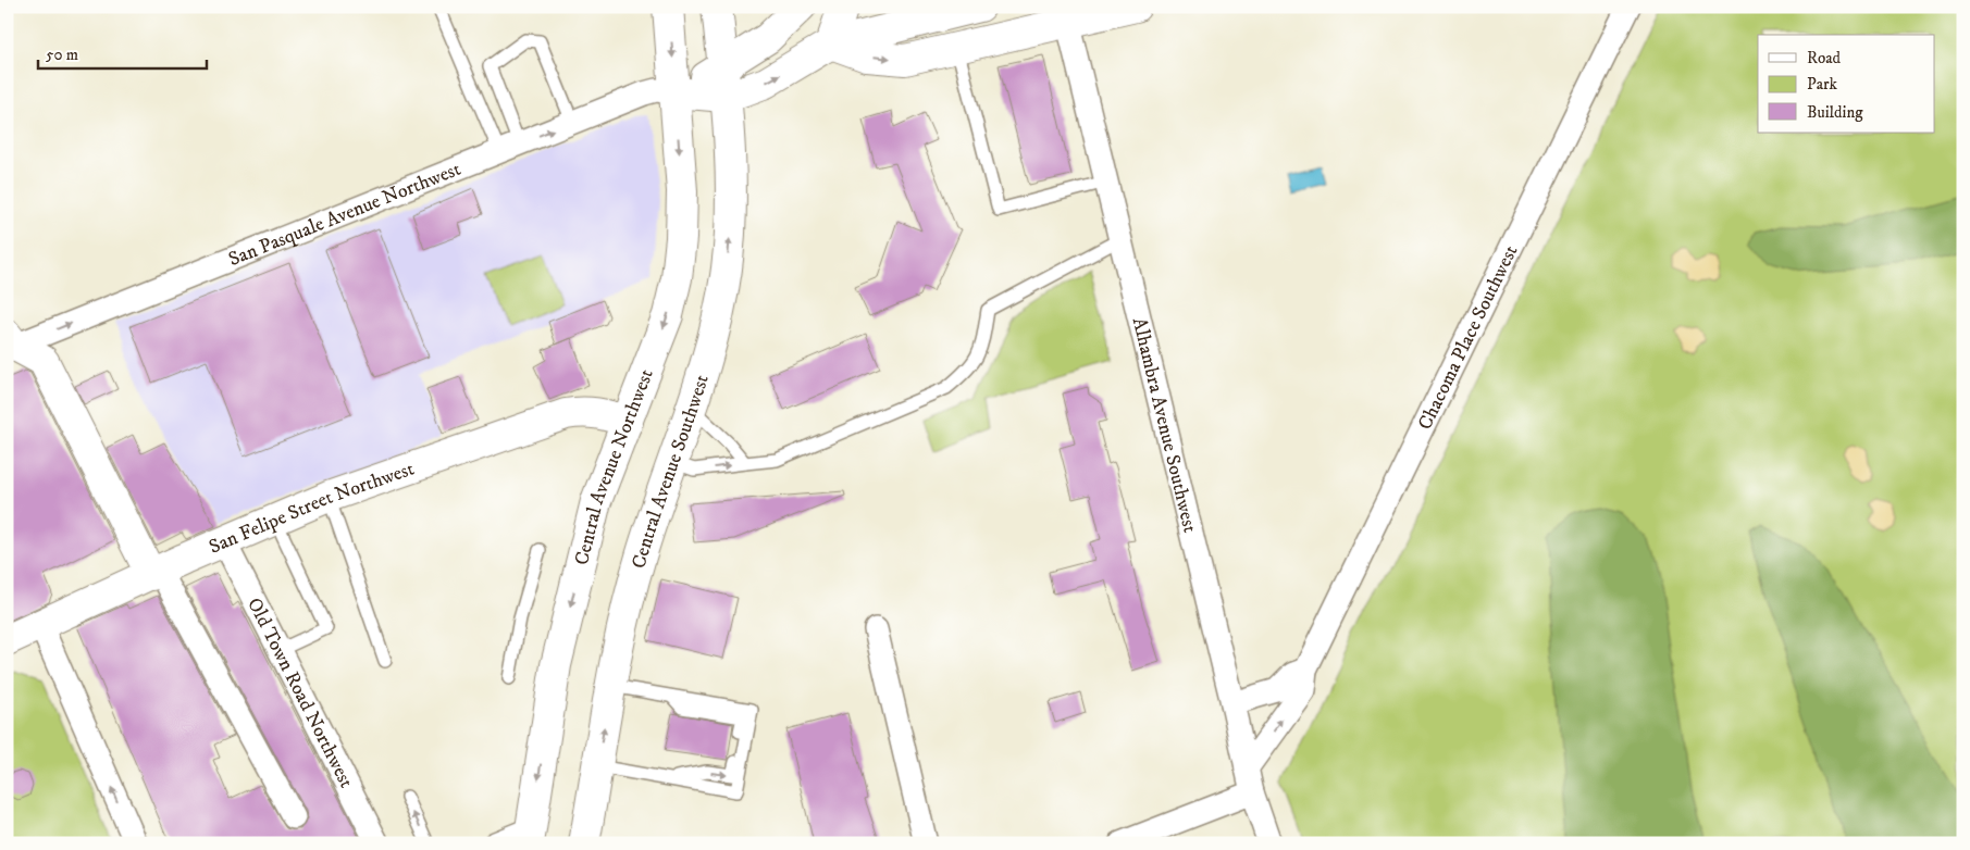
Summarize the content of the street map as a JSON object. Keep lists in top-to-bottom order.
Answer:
{
  "streets": {
    "main road": ["Central Avenue Northwest", "Central Avenue Southwest", "San Felipe Street Northwest"],
    "street": [
      "San Pasquale Avenue Northwest",
      "Chacoma Place Southwest",
      "Alhambra Avenue Southwest",
      "Old Town Road Northwest"
    ]
  },
  "crossings": [
    ["San Pasquale Avenue Northwest", "Central Avenue Northwest"],
    ["Chacoma Place Southwest", "Alhambra Avenue Southwest"],
    ["Central Avenue Northwest", "San Felipe Street Northwest"],
    ["San Felipe Street Northwest", "Old Town Road Northwest"]
  ],
  "one_way": ["San Pasquale Avenue Northwest", "Central Avenue Northwest", "Central Avenue Southwest"],
  "legend": ["Road", "Park", "Building"],
  "scale_bar": "50 m"
}
